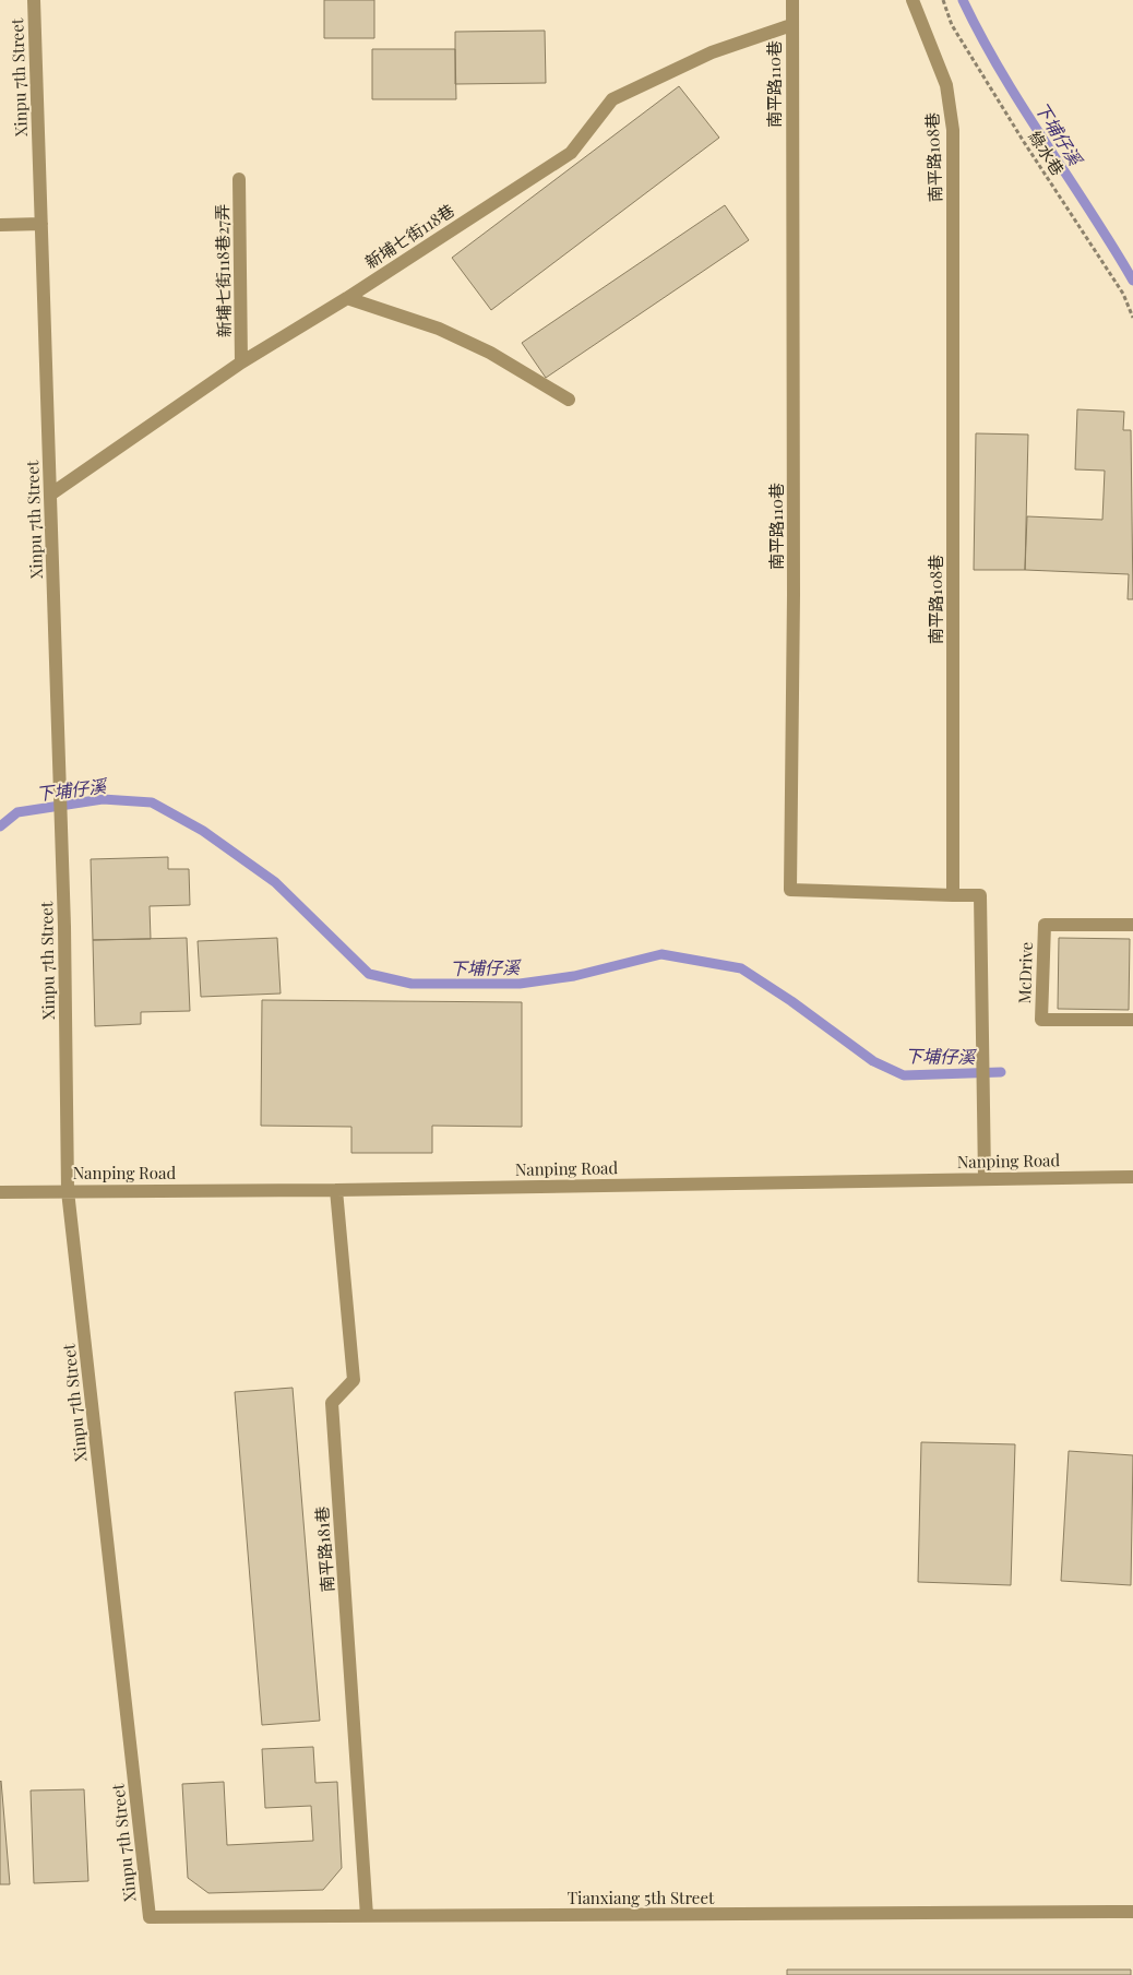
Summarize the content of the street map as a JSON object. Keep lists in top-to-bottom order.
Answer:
{
  "streets": {
    "street": [
      "Xinpu 7th Street",
      "南平路110巷",
      "南平路108巷",
      "新埔七街118巷",
      "新埔七街118巷27弄",
      "McDrive",
      "Nanping Road",
      "南平路181巷",
      "Tianxiang 5th Street"
    ],
    "path": ["綠水巷"]
  },
  "crossings": [
    ["Xinpu 7th Street", "新埔七街118巷"],
    ["Xinpu 7th Street", "Nanping Road"],
    ["Xinpu 7th Street", "Tianxiang 5th Street"],
    ["南平路110巷", "南平路108巷"],
    ["南平路110巷", "新埔七街118巷"],
    ["新埔七街118巷", "新埔七街118巷27弄"],
    ["Nanping Road", "南平路181巷"],
    ["南平路181巷", "Tianxiang 5th Street"]
  ],
  "water": ["下埔仔溪"]
}
